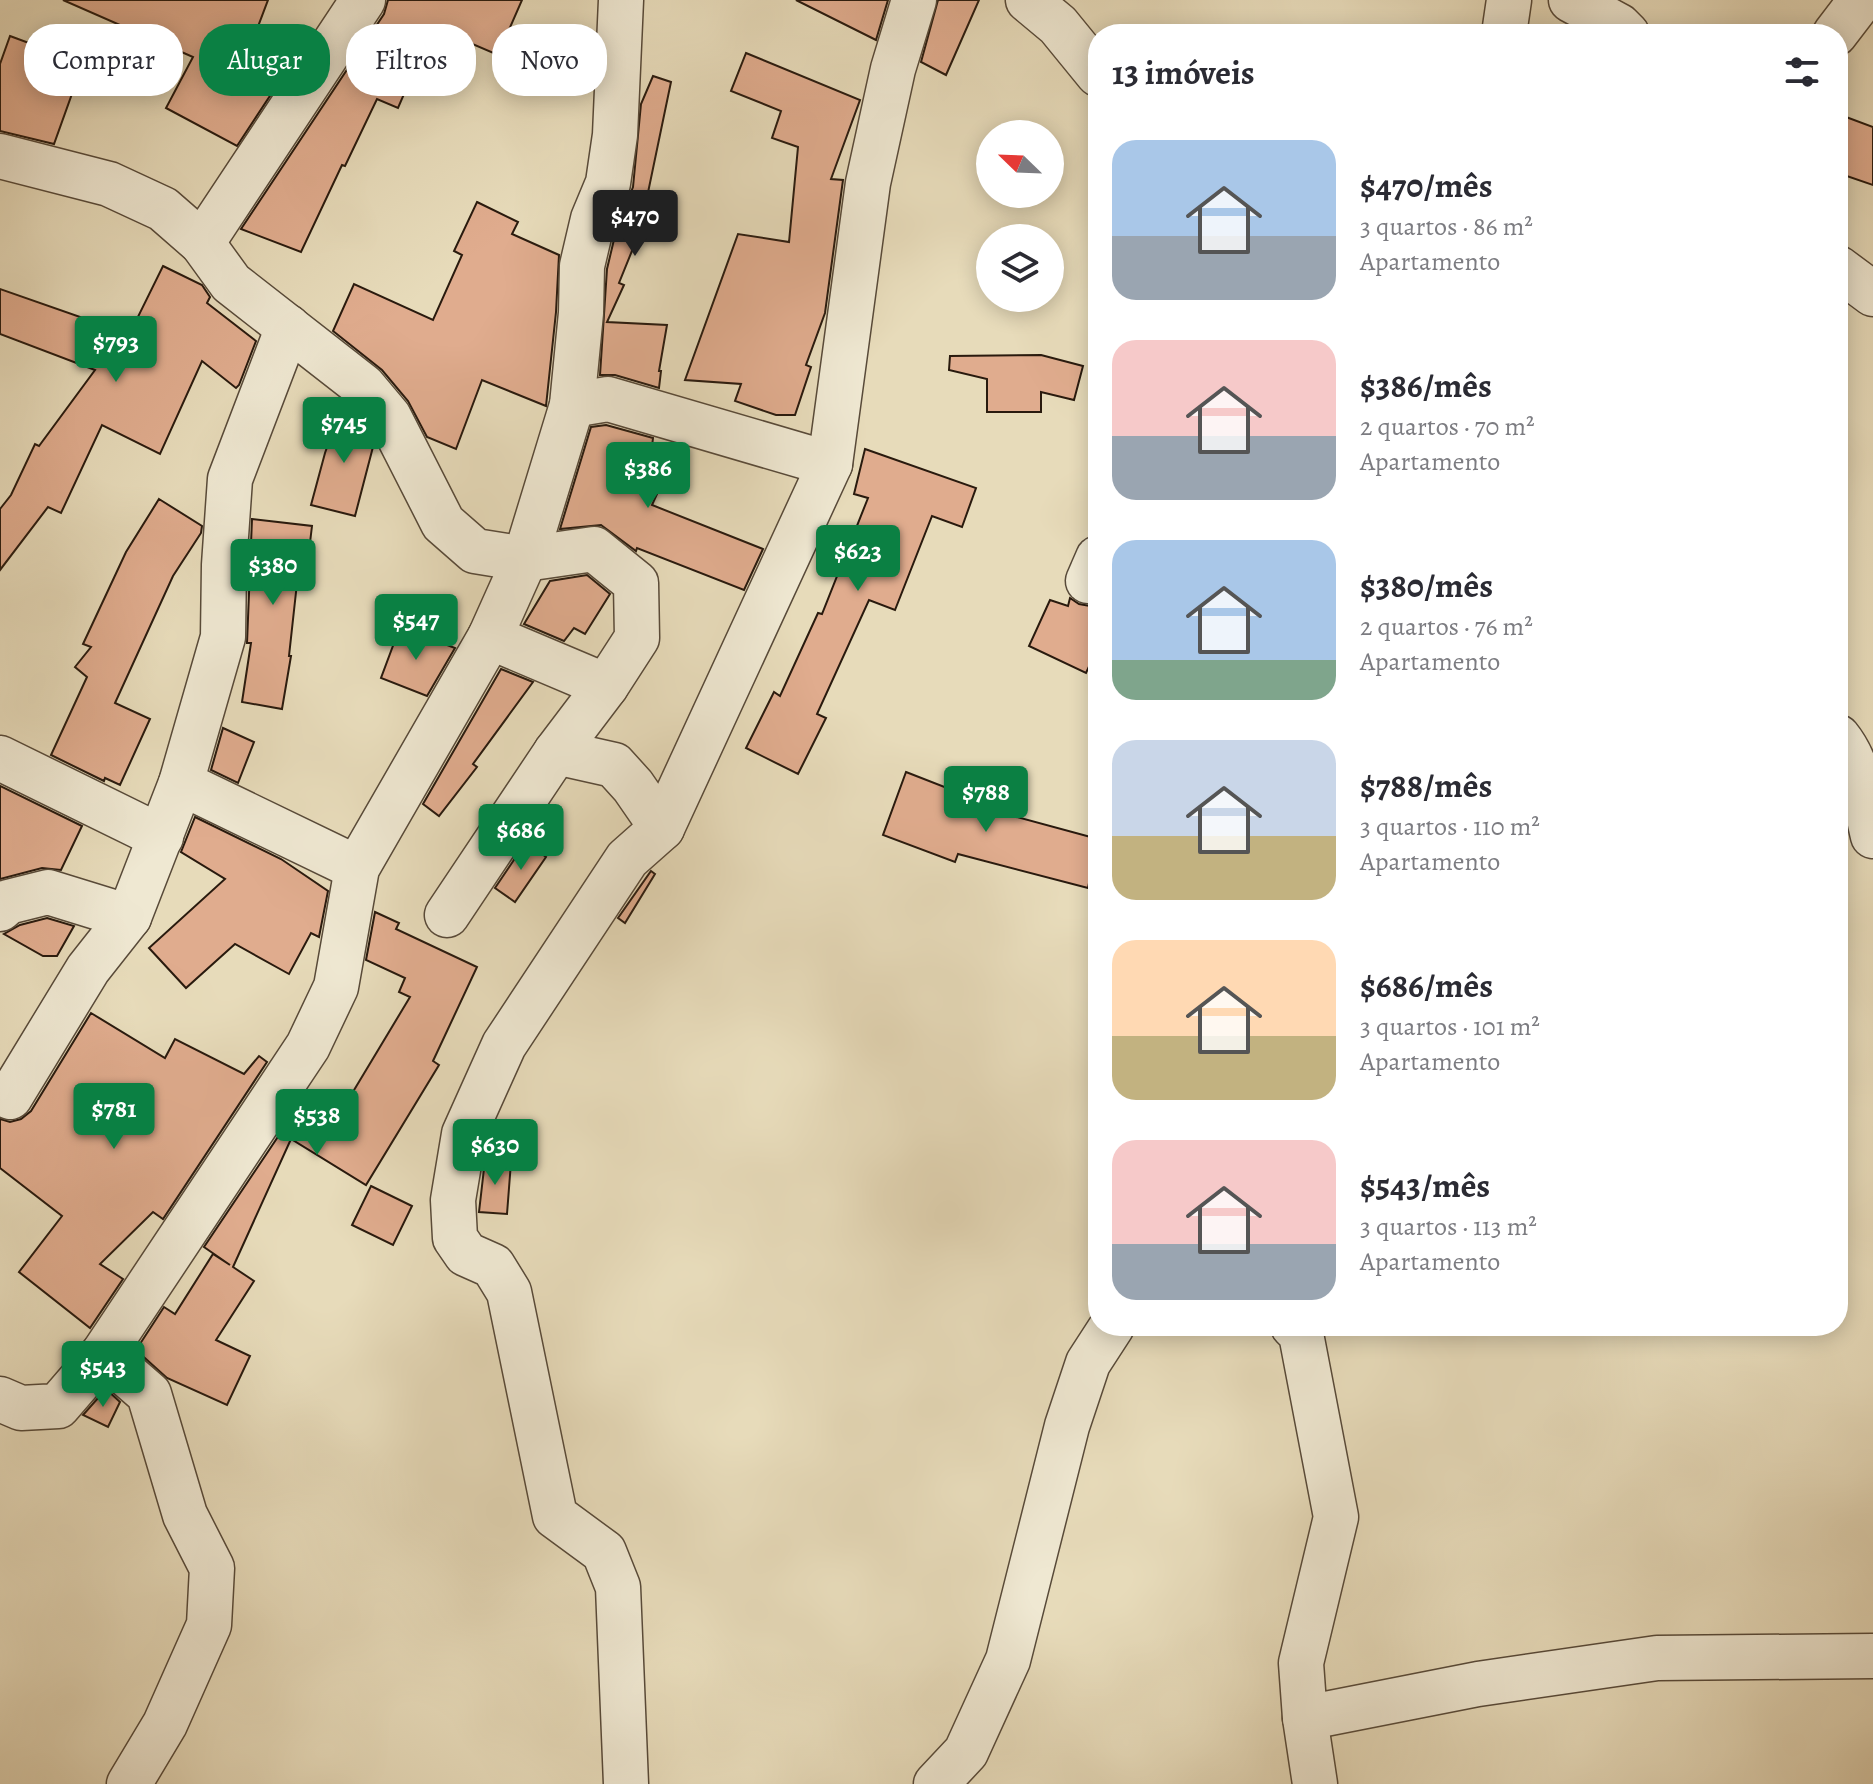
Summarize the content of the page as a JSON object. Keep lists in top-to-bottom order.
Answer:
{
  "north": "top left",
  "page": {
    "chip": [
      "Comprar",
      "Alugar",
      "Filtros",
      "Novo"
    ],
    "heading": "13 imóveis",
    "list": [
      {
        "name": "$470/mês",
        "note": "3 quartos · 86 m² · Apartamento"
      },
      {
        "name": "$386/mês",
        "note": "2 quartos · 70 m² · Apartamento"
      },
      {
        "name": "$380/mês",
        "note": "2 quartos · 76 m² · Apartamento"
      },
      {
        "name": "$788/mês",
        "note": "3 quartos · 110 m² · Apartamento"
      },
      {
        "name": "$686/mês",
        "note": "3 quartos · 101 m² · Apartamento"
      },
      {
        "name": "$543/mês",
        "note": "3 quartos · 113 m² · Apartamento"
      }
    ],
    "price": [
      "$470",
      "$793",
      "$745",
      "$386",
      "$623",
      "$380",
      "$547",
      "$788",
      "$686",
      "$781",
      "$538",
      "$630",
      "$543"
    ]
  }
}
